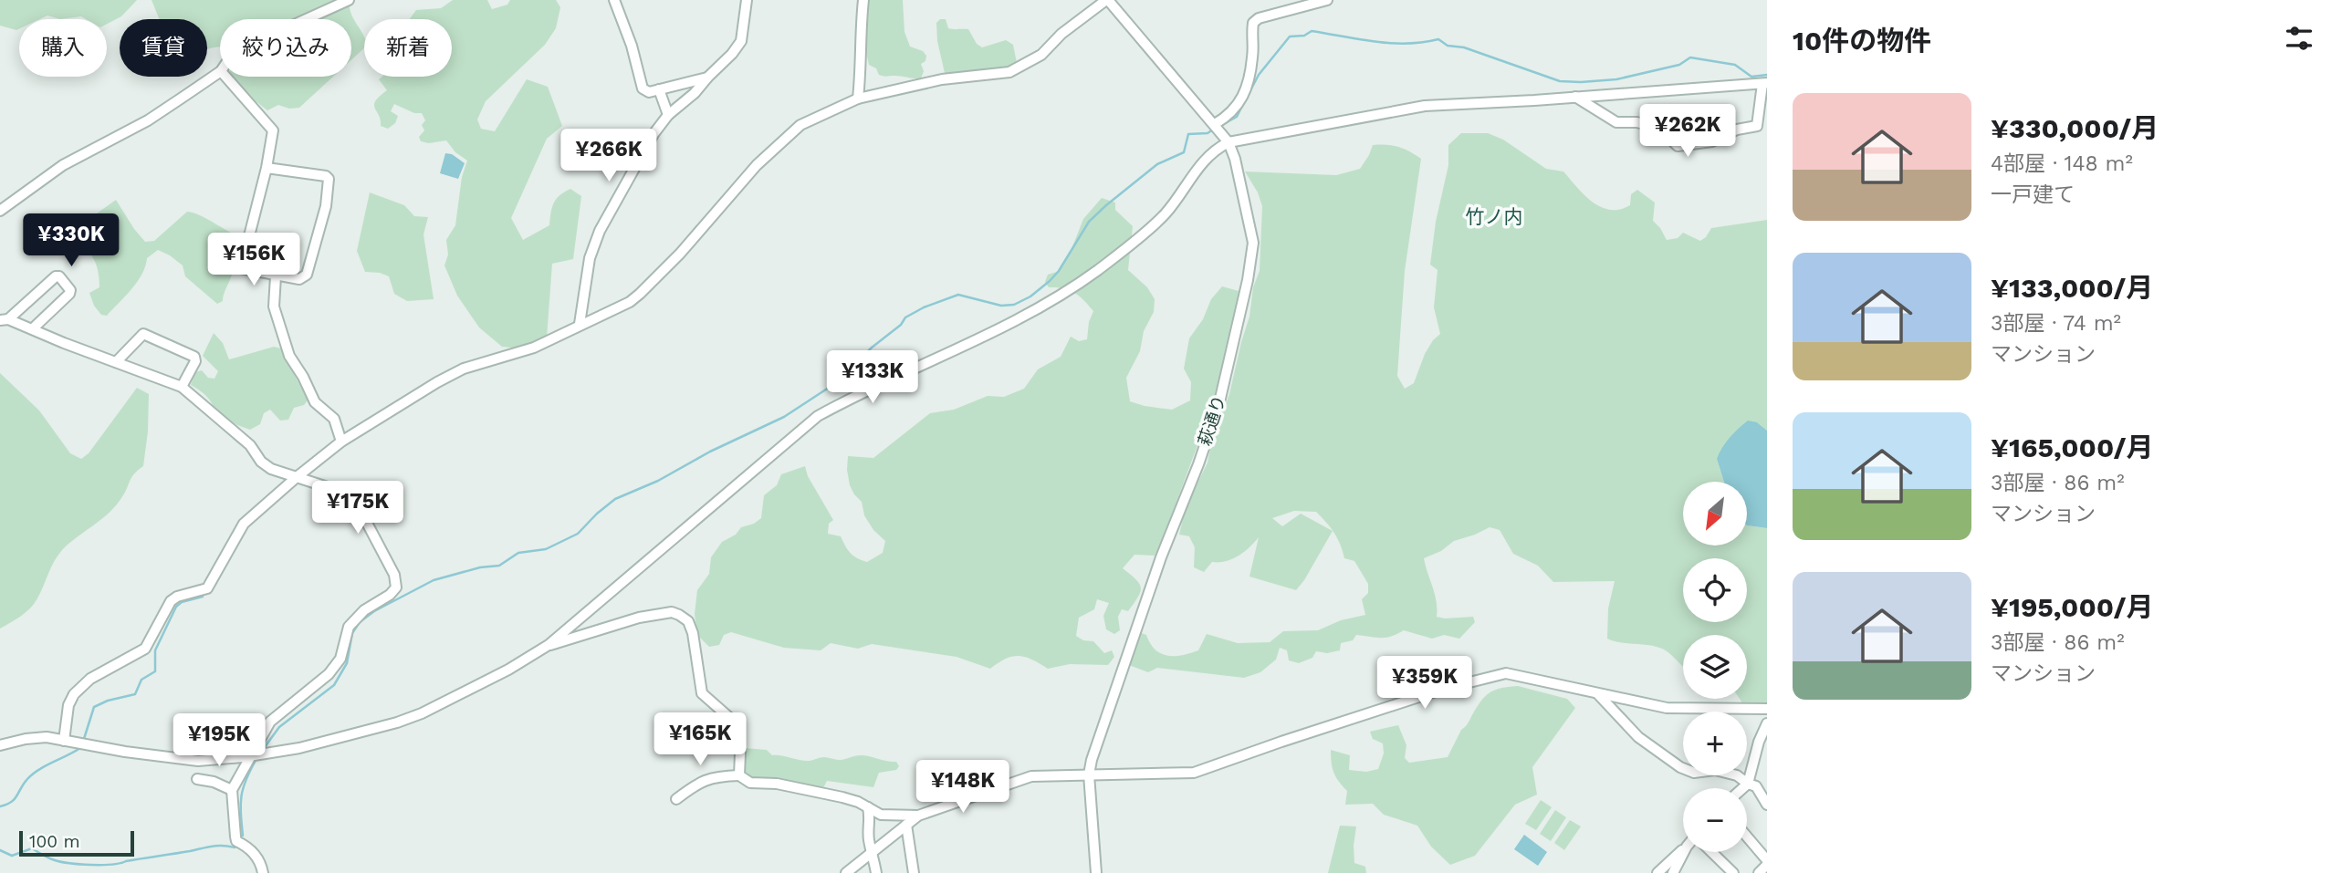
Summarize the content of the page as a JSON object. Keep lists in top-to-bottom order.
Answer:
{
  "streets": {
    "street": ["萩通り"]
  },
  "districts": ["竹ノ内"],
  "scale_bar": "100 m",
  "north": "bottom left",
  "page": {
    "heading": "10件の物件",
    "chip": [
      "購入",
      "賃貸",
      "絞り込み",
      "新着"
    ],
    "list": [
      {
        "name": "¥330,000/月",
        "note": "4部屋 · 148 m² · 一戸建て"
      },
      {
        "name": "¥133,000/月",
        "note": "3部屋 · 74 m² · マンション"
      },
      {
        "name": "¥165,000/月",
        "note": "3部屋 · 86 m² · マンション"
      },
      {
        "name": "¥195,000/月",
        "note": "3部屋 · 86 m² · マンション"
      }
    ],
    "price": [
      "¥262K",
      "¥266K",
      "¥330K",
      "¥156K",
      "¥133K",
      "¥175K",
      "¥359K",
      "¥165K",
      "¥195K",
      "¥148K"
    ],
    "map_buttons": ["+", "−"],
    "scale": "100 m"
  }
}
